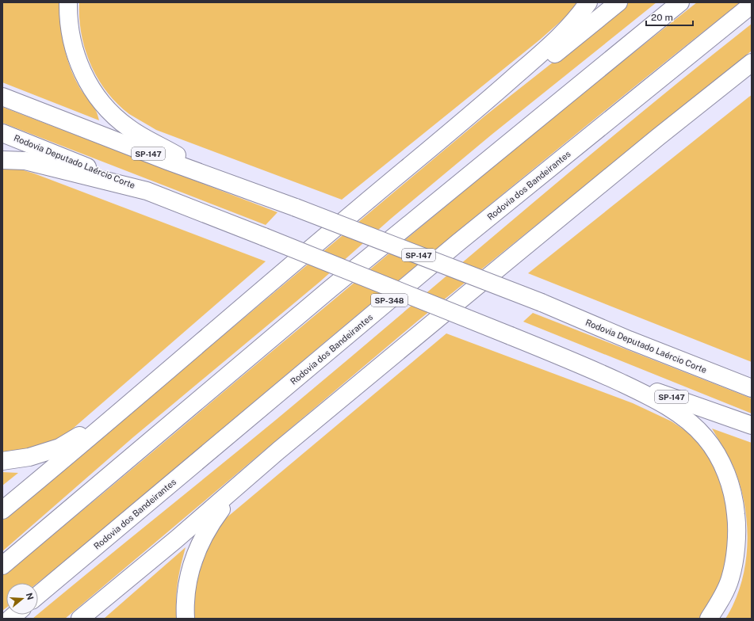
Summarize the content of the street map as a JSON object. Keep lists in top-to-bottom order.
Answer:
{
  "streets": {
    "highway": [
      "SP-147",
      "Rodovia Deputado Laércio Corte",
      "Rodovia dos Bandeirantes",
      "SP-348"
    ]
  },
  "crossings": [
    ["SP-147", "Rodovia Deputado Laércio Corte"]
  ],
  "scale_bar": "20 m",
  "north": "right"
}
